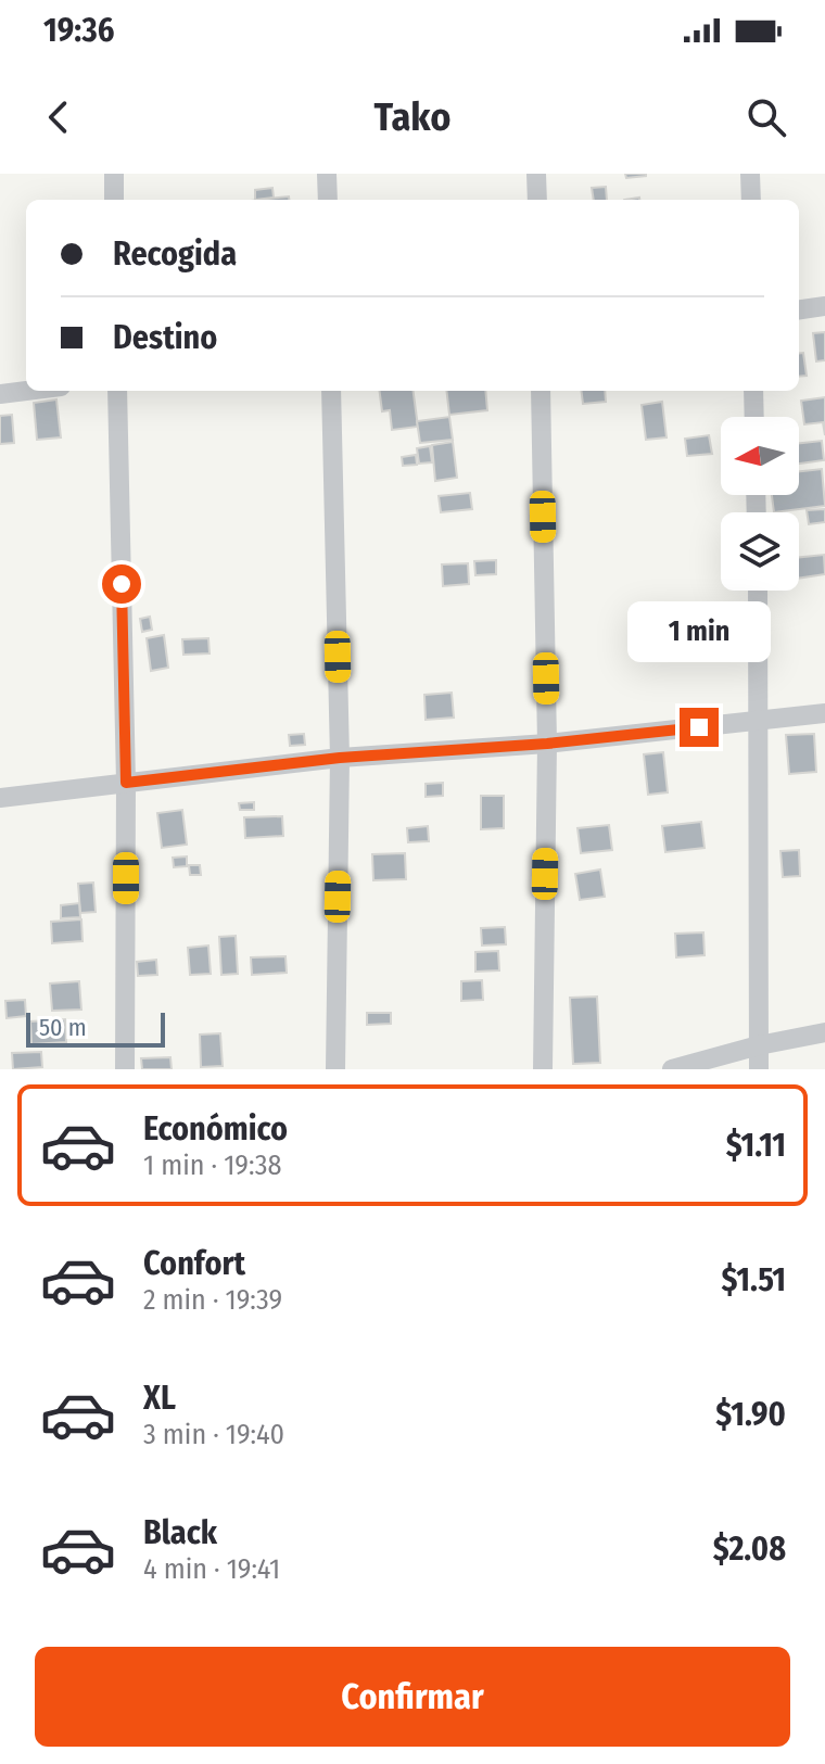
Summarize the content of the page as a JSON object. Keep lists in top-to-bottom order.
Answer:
{
  "scale_bar": "50 m",
  "north": "left",
  "page": {
    "status": "19:36",
    "header": "Tako",
    "banner": ["Recogida", "Destino"],
    "bubble": "1 min",
    "scale": "50 m",
    "list": [
      {
        "name": "Económico",
        "note": "1 min · 19:38",
        "value": "$1.11"
      },
      {
        "name": "Confort",
        "note": "2 min · 19:39",
        "value": "$1.51"
      },
      {
        "name": "XL",
        "note": "3 min · 19:40",
        "value": "$1.90"
      },
      {
        "name": "Black",
        "note": "4 min · 19:41",
        "value": "$2.08"
      }
    ],
    "buttons": "Confirmar"
  }
}
